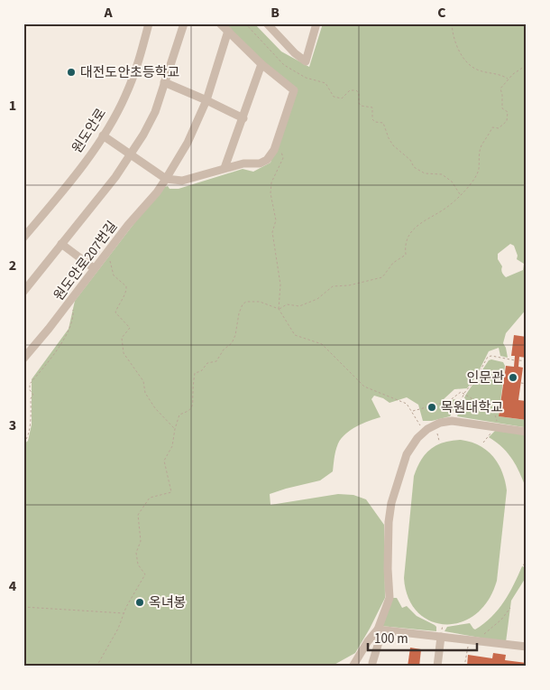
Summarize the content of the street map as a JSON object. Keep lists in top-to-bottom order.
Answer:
{
  "streets": {
    "street": ["원도안로", "원도안로207번길"]
  },
  "places": [
    "대전도안초등학교",
    "인문관",
    "목원대학교",
    "옥녀봉"
  ],
  "scale_bar": "100 m",
  "grid": {
    "columns": ["A", "B", "C"],
    "rows": [
      "1",
      "2",
      "3",
      "4"
    ]
  }
}
